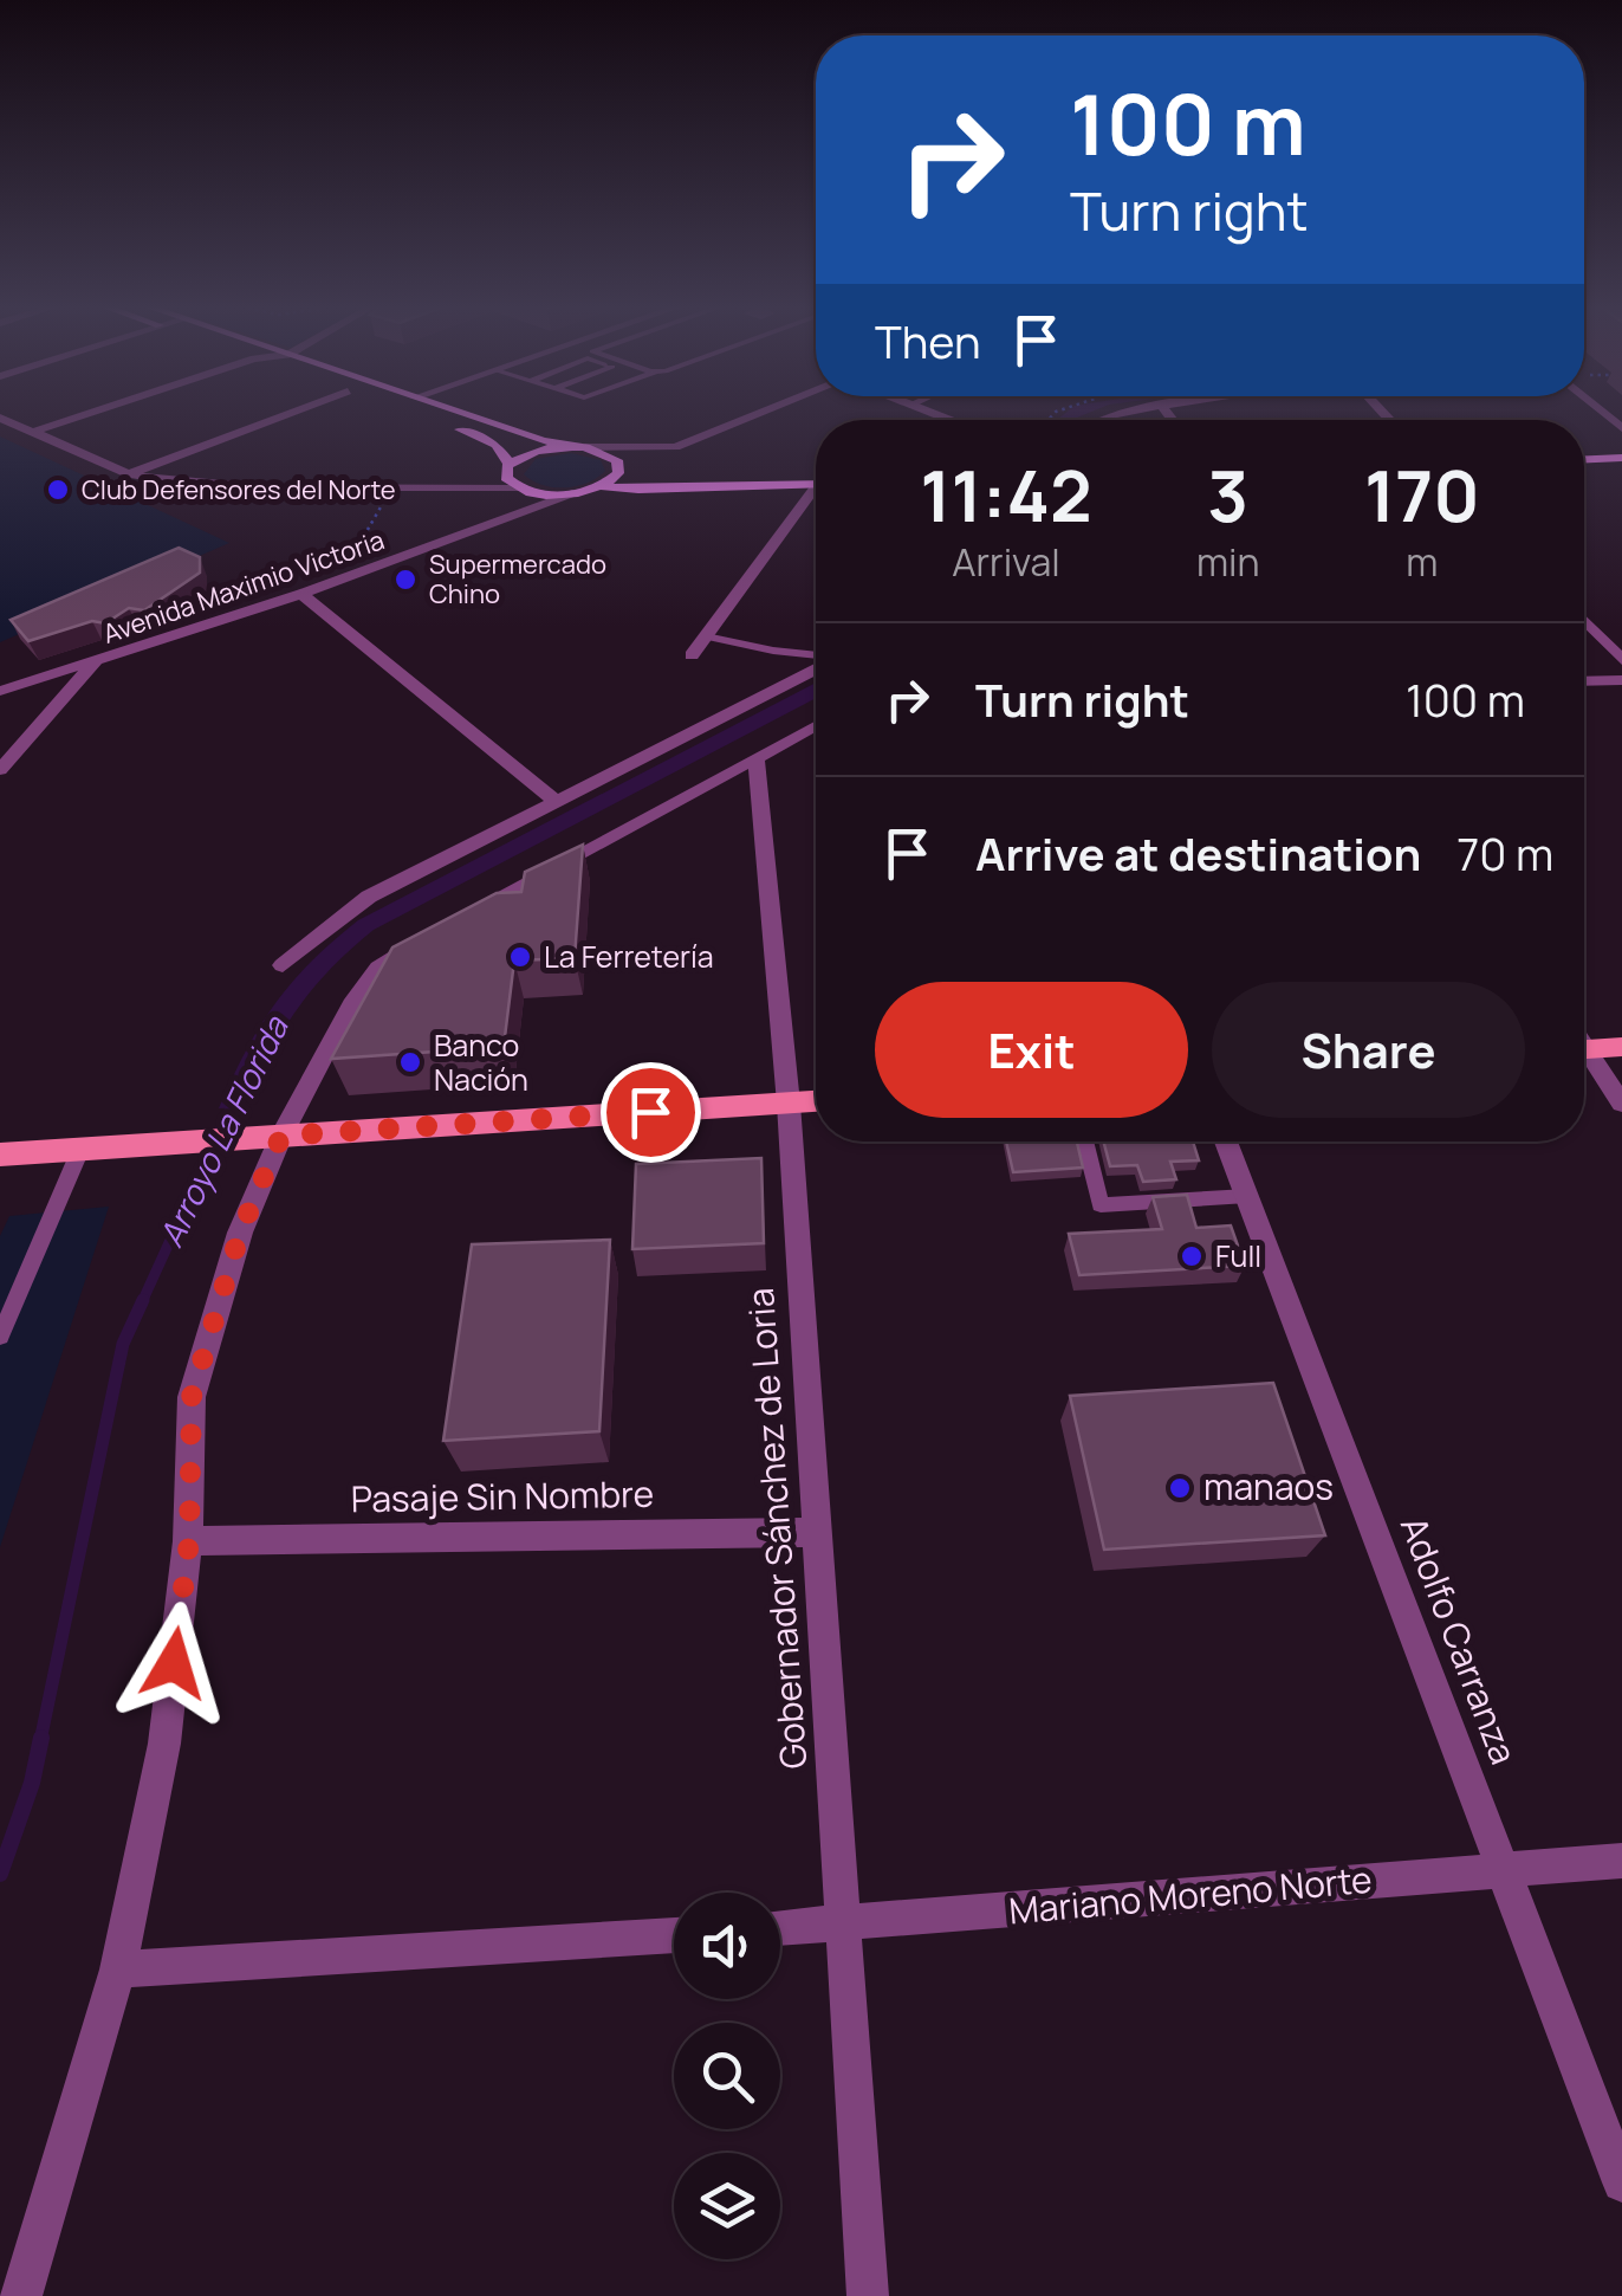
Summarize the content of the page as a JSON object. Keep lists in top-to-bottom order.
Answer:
{
  "streets": {
    "street": [
      "Avenida Maximio Victoria",
      "Pasaje Sin Nombre",
      "Gobernador Sánchez de Loria",
      "Adolfo Carranza",
      "Mariano Moreno Norte"
    ]
  },
  "crossings": [
    ["Pasaje Sin Nombre", "Gobernador Sánchez de Loria"],
    ["Gobernador Sánchez de Loria", "Mariano Moreno Norte"],
    ["Adolfo Carranza", "Mariano Moreno Norte"]
  ],
  "water": ["Arroyo La Florida"],
  "places": [
    "Club Defensores del Norte",
    "Supermercado Chino",
    "La Ferretería",
    "Banco Nación",
    "Full",
    "manaos"
  ],
  "page": {
    "turn": ["100 m", "Turn right"],
    "then": "Then",
    "eta": [
      "11:42",
      "Arrival",
      "3",
      "min",
      "170",
      "m"
    ],
    "list": [
      {
        "name": "Turn right",
        "value": "100 m"
      },
      {
        "name": "Arrive at destination",
        "value": "70 m"
      }
    ],
    "buttons": ["Exit", "Share"]
  }
}
